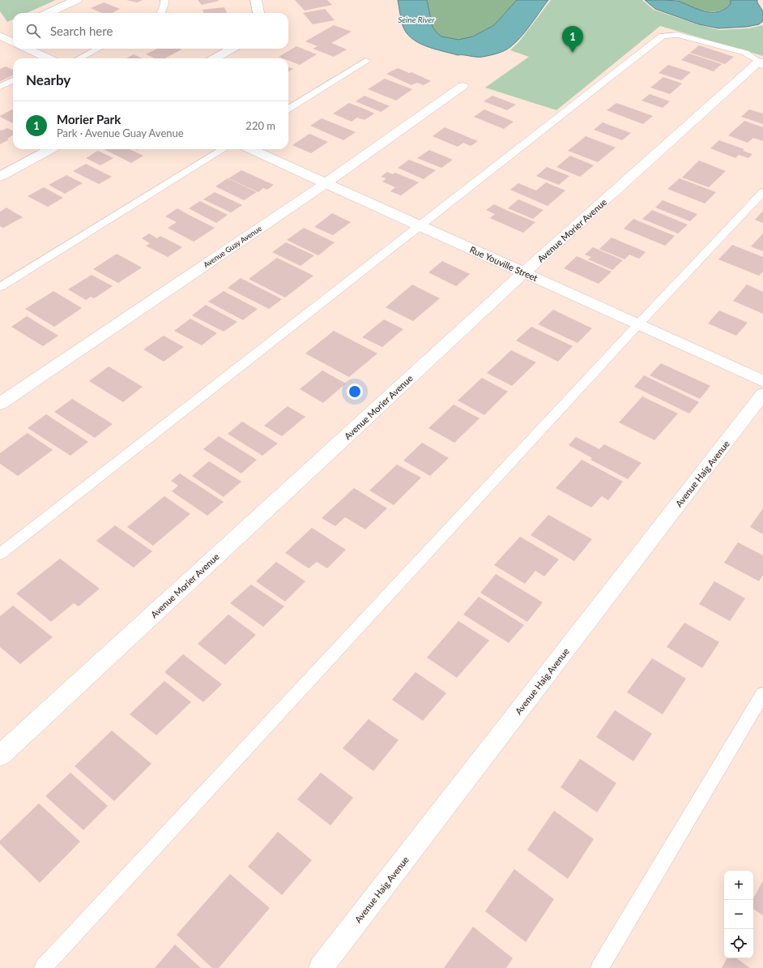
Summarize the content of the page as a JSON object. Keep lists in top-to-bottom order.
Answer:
{
  "streets": {
    "street": [
      "Avenue Morier Avenue",
      "Avenue Guay Avenue",
      "Rue Youville Street",
      "Avenue Haig Avenue"
    ]
  },
  "crossings": [
    ["Avenue Morier Avenue", "Rue Youville Street"],
    ["Avenue Guay Avenue", "Rue Youville Street"]
  ],
  "water": ["Seine River"],
  "page": {
    "search": "Search here",
    "pins": "1",
    "heading": "Nearby",
    "list": [
      {
        "mark": "1",
        "name": "Morier Park",
        "note": "Park · Avenue Guay Avenue",
        "value": "220 m"
      }
    ],
    "map_buttons": ["+", "−"]
  }
}
